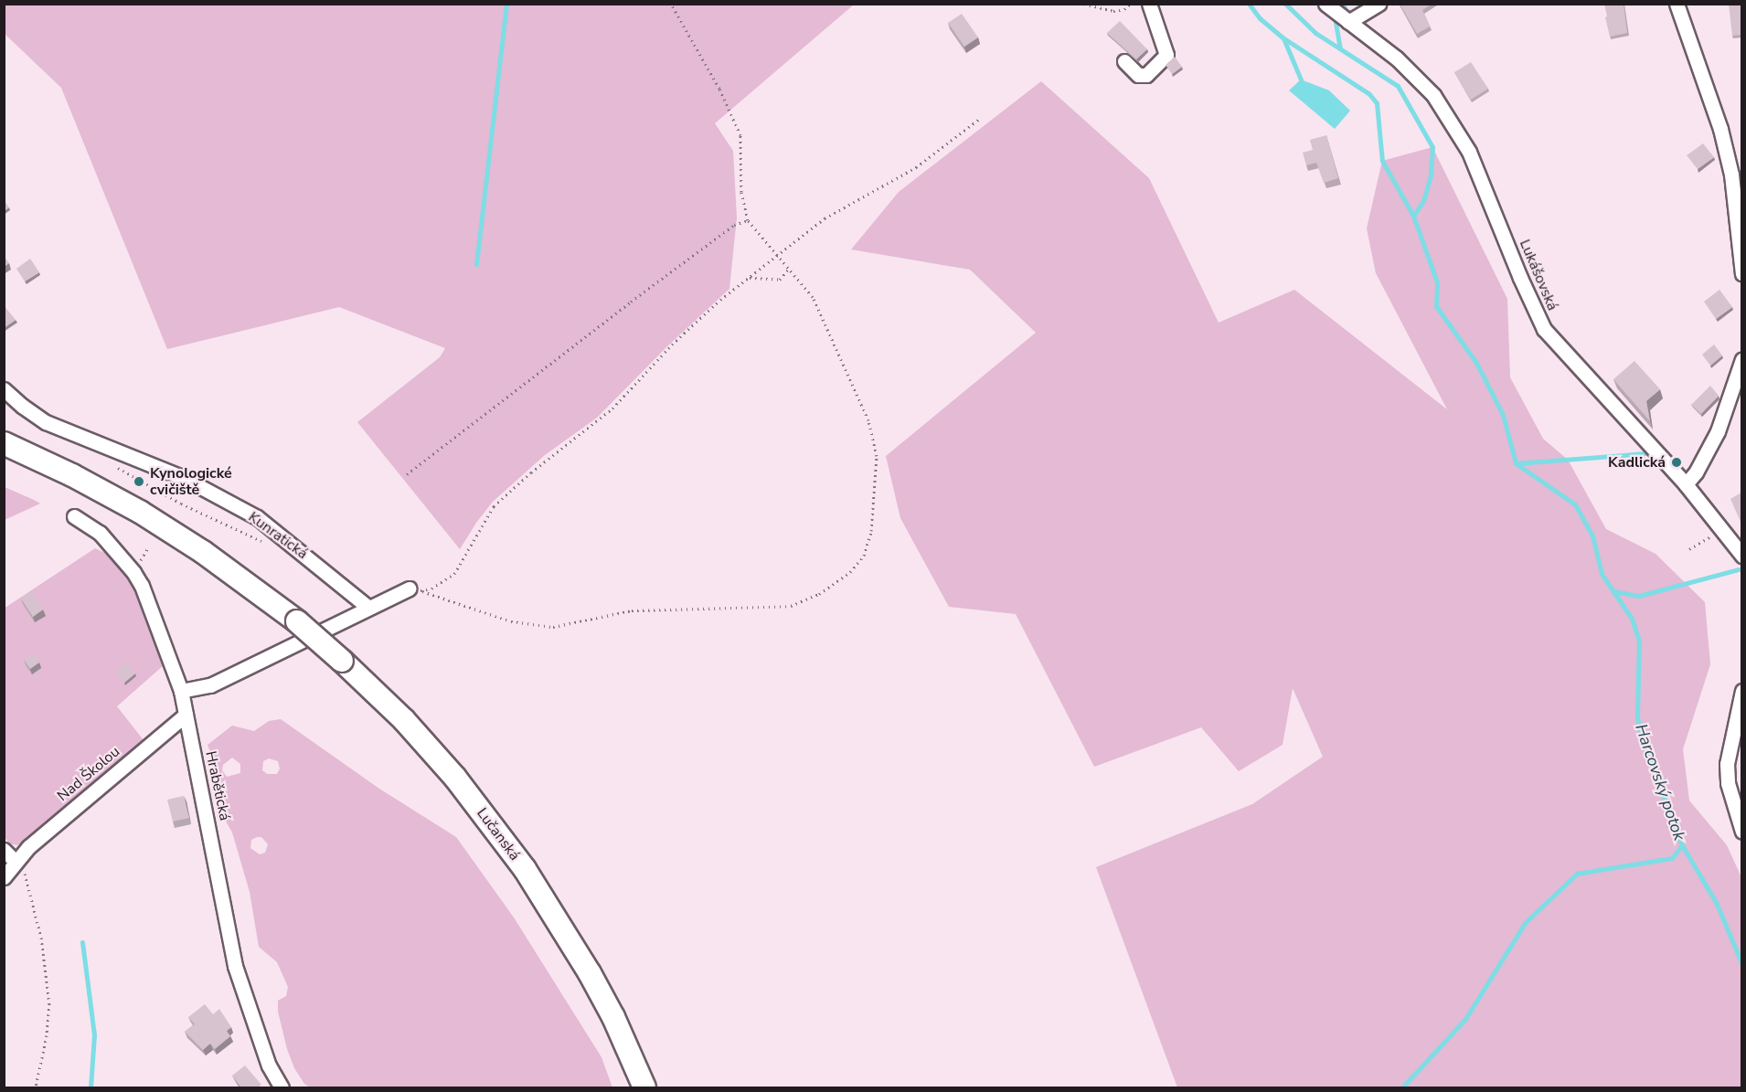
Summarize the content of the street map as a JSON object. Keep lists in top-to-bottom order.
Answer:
{
  "streets": {
    "main road": ["Lučanská"],
    "street": [
      "Lukášovská",
      "Kunratická",
      "Nad Školou",
      "Hrabětická"
    ]
  },
  "crossings": [
    ["Nad Školou", "Hrabětická"]
  ],
  "water": ["Harcovský potok"],
  "places": ["Kadlická", "Kynologické cvičiště"]
}
